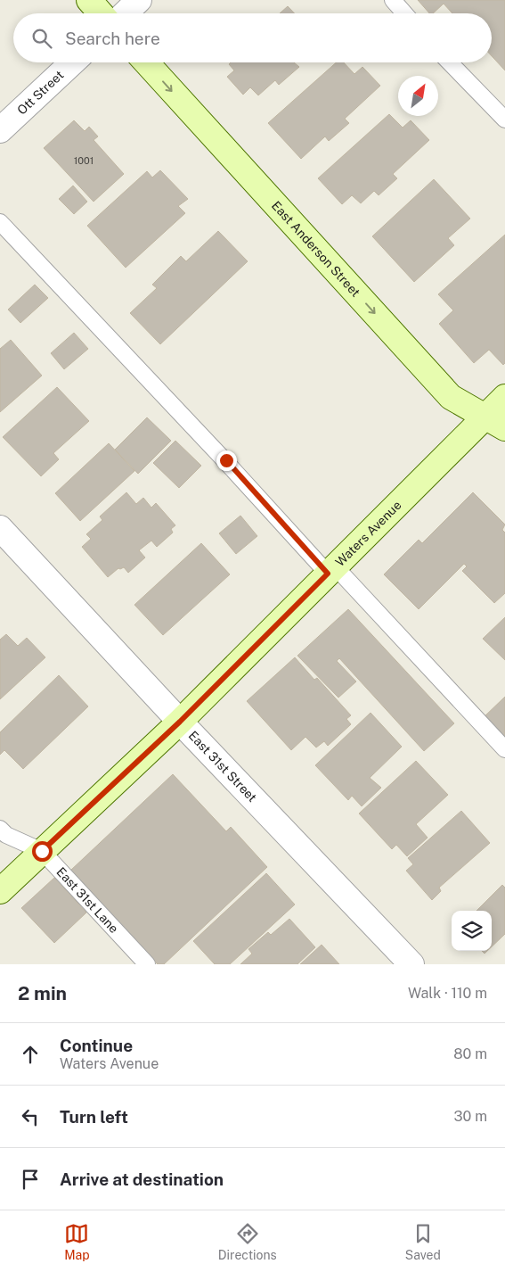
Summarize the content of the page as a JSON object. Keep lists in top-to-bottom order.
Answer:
{
  "streets": {
    "main road": ["East Anderson Street", "Waters Avenue"],
    "street": ["Ott Street", "East 31st Street"],
    "lane": ["East 31st Lane"]
  },
  "crossings": [
    ["East Anderson Street", "Waters Avenue"],
    ["Waters Avenue", "East 31st Street"],
    ["Waters Avenue", "East 31st Lane"]
  ],
  "one_way": ["East Anderson Street"],
  "house_numbers": ["1001"],
  "north": "top right",
  "page": {
    "search": "Search here",
    "heading": ["2 min", "Walk · 110 m"],
    "list": [
      ["Continue", "Waters Avenue", "80 m"],
      ["Turn left", "30 m"],
      "Arrive at destination"
    ],
    "nav": ["Map", "Directions", "Saved"]
  }
}
